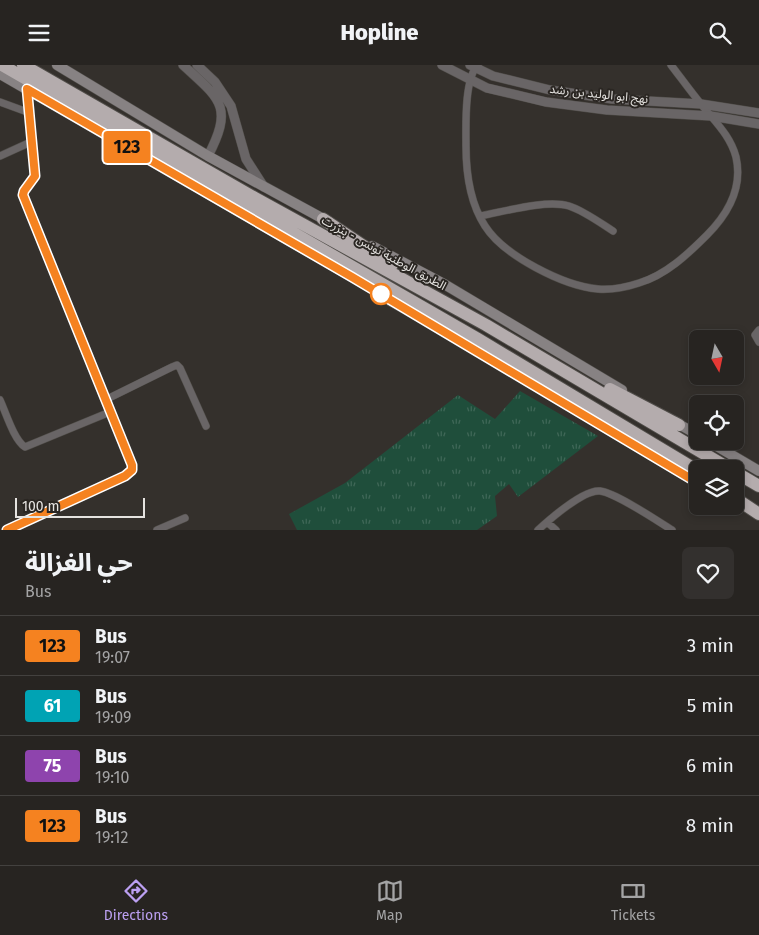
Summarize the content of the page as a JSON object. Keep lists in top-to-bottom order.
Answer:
{
  "streets": {
    "highway": ["الطريق الوطنية تونس - بنزرت"],
    "street": ["نهج ابو الوليد بن رشد"]
  },
  "lines": ["bus line 123"],
  "scale_bar": "100 m",
  "north": "bottom",
  "page": {
    "header": "Hopline",
    "on_map": "123",
    "scale": "100 m",
    "heading": ["حي الغزالة", "Bus"],
    "list": [
      {
        "mark": "123",
        "name": "Bus",
        "note": "19:07",
        "value": "3 min"
      },
      {
        "mark": "61",
        "name": "Bus",
        "note": "19:09",
        "value": "5 min"
      },
      {
        "mark": "75",
        "name": "Bus",
        "note": "19:10",
        "value": "6 min"
      },
      {
        "mark": "123",
        "name": "Bus",
        "note": "19:12",
        "value": "8 min"
      }
    ],
    "tabs": ["Directions", "Map", "Tickets"]
  }
}
